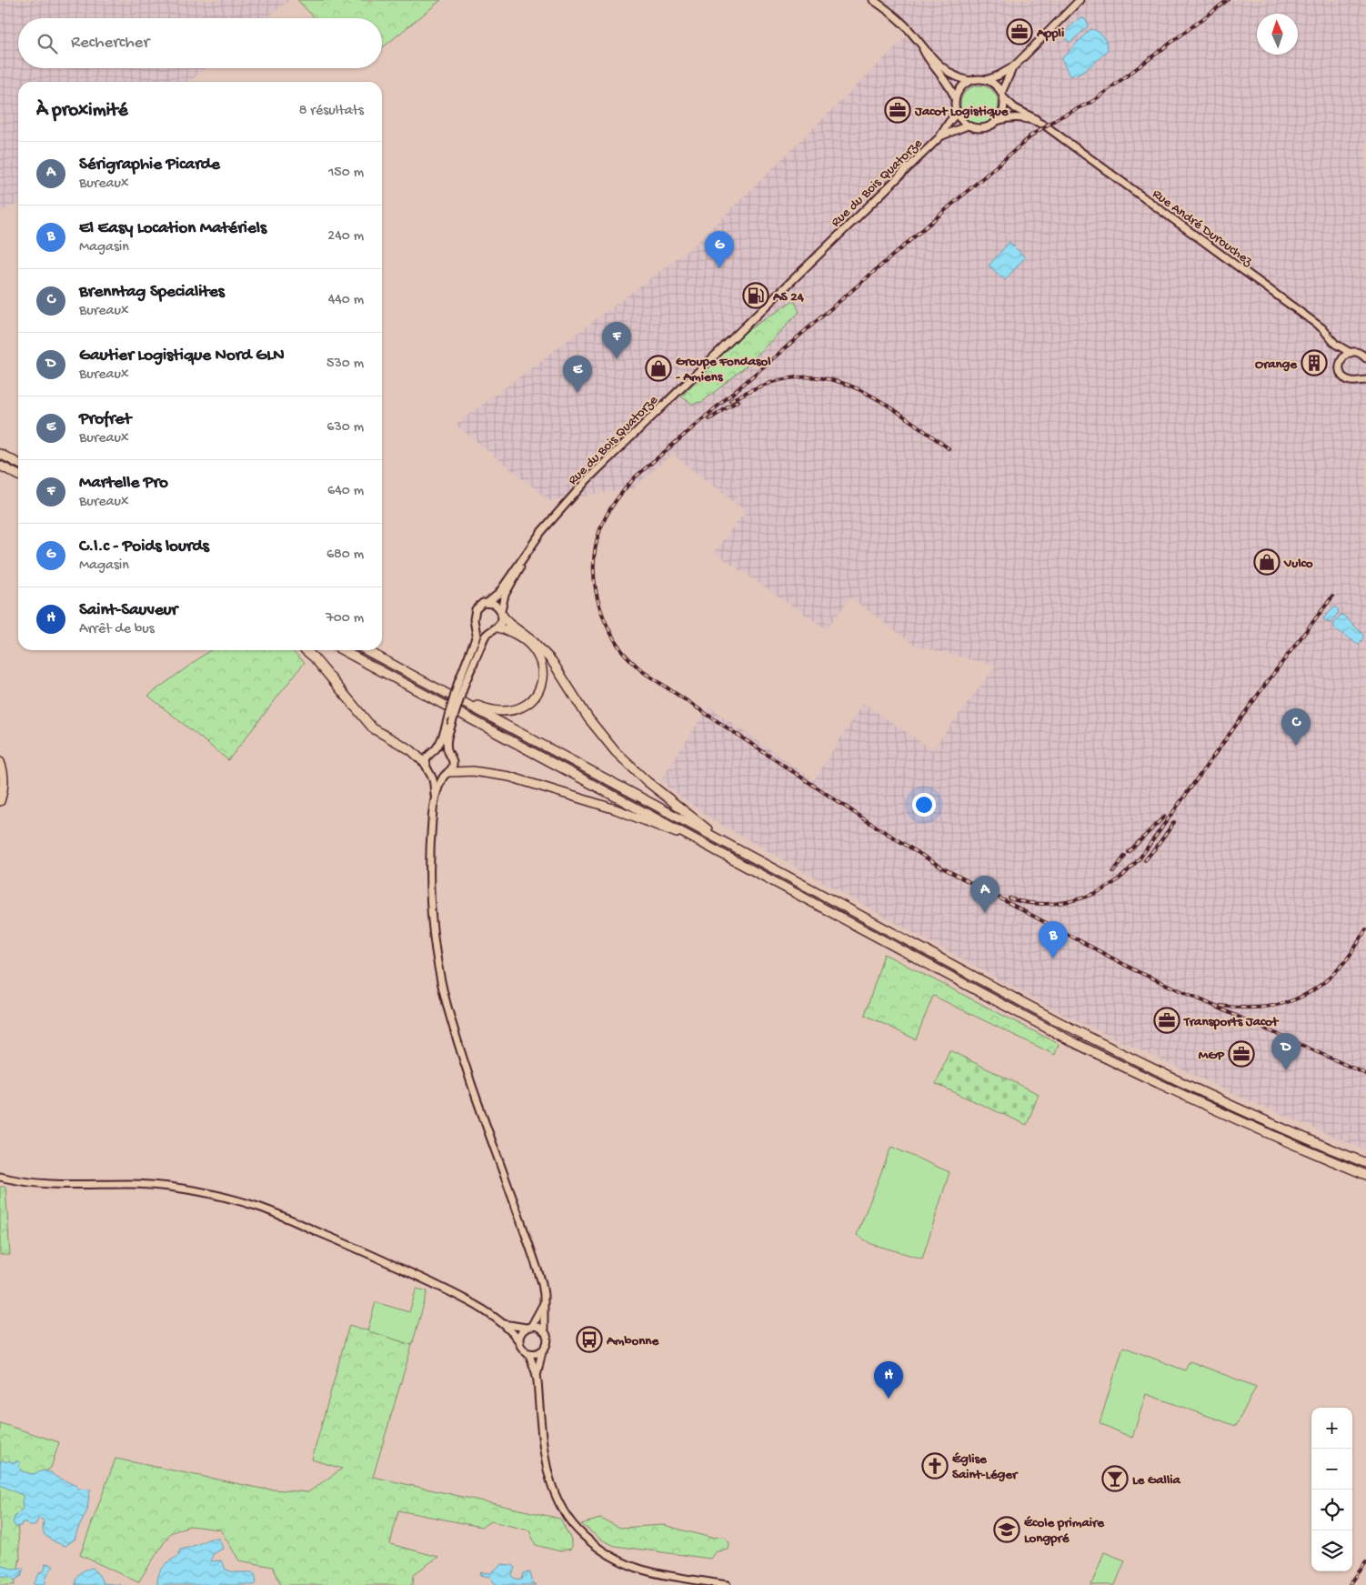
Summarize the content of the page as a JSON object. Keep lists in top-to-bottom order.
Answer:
{
  "streets": {
    "main road": ["Rue du Bois Quatorze", "Rue André Durouchez"]
  },
  "crossings": [
    ["Rue du Bois Quatorze", "Rue André Durouchez"]
  ],
  "places": {
    "office": [
      "Appli",
      "Jacot Logistique",
      "Transports Jacot",
      "MGP"
    ],
    "fuel station": ["AS 24"],
    "building": ["Orange"],
    "shop": ["Groupe Fondasol - Amiens", "Vulco"],
    "bus stop": ["Ambonne"],
    "church": ["Église Saint-Léger"],
    "bar": ["Le Gallia"],
    "school or university": ["École primaire Longpré"]
  },
  "north": "top",
  "page": {
    "search": "Rechercher",
    "heading": ["À proximité", "8 résultats"],
    "list": [
      {
        "mark": "A",
        "name": "Sérigraphie Picarde",
        "note": "Bureaux",
        "value": "150 m"
      },
      {
        "mark": "B",
        "name": "El Easy Location Matériels",
        "note": "Magasin",
        "value": "240 m"
      },
      {
        "mark": "C",
        "name": "Brenntag Specialites",
        "note": "Bureaux",
        "value": "440 m"
      },
      {
        "mark": "D",
        "name": "Gautier Logistique Nord GLN",
        "note": "Bureaux",
        "value": "530 m"
      },
      {
        "mark": "E",
        "name": "Profret",
        "note": "Bureaux",
        "value": "630 m"
      },
      {
        "mark": "F",
        "name": "Martelle Pro",
        "note": "Bureaux",
        "value": "640 m"
      },
      {
        "mark": "G",
        "name": "C.l.c - Poids lourds",
        "note": "Magasin",
        "value": "680 m"
      },
      {
        "mark": "H",
        "name": "Saint-Sauveur",
        "note": "Arrêt de bus",
        "value": "700 m"
      }
    ],
    "pins": [
      "G",
      "F",
      "E",
      "C",
      "A",
      "B",
      "D",
      "H"
    ],
    "map_buttons": ["+", "−"]
  }
}
